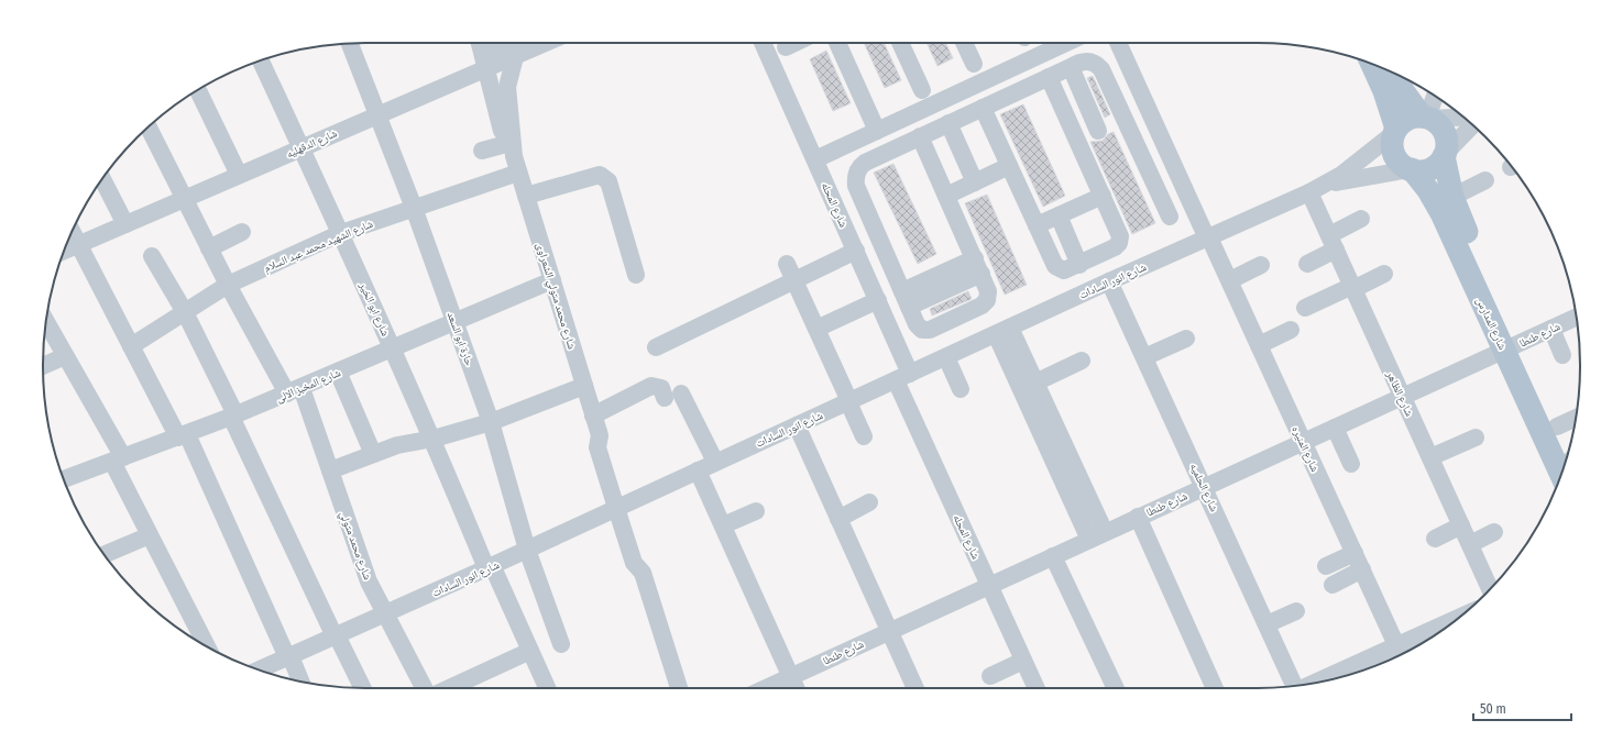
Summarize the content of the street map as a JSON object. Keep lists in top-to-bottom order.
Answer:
{
  "streets": {
    "main road": ["شارع المدارس"],
    "street": [
      "شارع الدقهليه",
      "شارع المحله",
      "شارع الشهيد محمد عبد السلام",
      "شارع انور السادات",
      "شارع محمد متولي الشعراوى",
      "شارع ابو الخير",
      "شارع طنطا",
      "حارة ابو السعد",
      "شارع المخبز الالى",
      "شارع الظاهر",
      "شارع المنيره",
      "شارع الحلميه",
      "شارع محمد متولي"
    ]
  },
  "crossings": [
    ["شارع الدقهليه", "شارع محمد متولي الشعراوى"],
    ["شارع الدقهليه", "شارع ابو الخير"],
    ["شارع الدقهليه", "حارة ابو السعد"],
    ["شارع الدقهليه", "شارع محمد متولي"],
    ["شارع المحله", "شارع انور السادات"],
    ["شارع المحله", "شارع طنطا"],
    ["شارع الشهيد محمد عبد السلام", "شارع محمد متولي الشعراوى"],
    ["شارع الشهيد محمد عبد السلام", "شارع ابو الخير"],
    ["شارع الشهيد محمد عبد السلام", "حارة ابو السعد"],
    ["شارع الشهيد محمد عبد السلام", "شارع محمد متولي"],
    ["شارع انور السادات", "شارع محمد متولي الشعراوى"],
    ["شارع انور السادات", "شارع ابو الخير"],
    ["شارع انور السادات", "شارع المدارس"],
    ["شارع انور السادات", "حارة ابو السعد"],
    ["شارع انور السادات", "شارع الظاهر"],
    ["شارع انور السادات", "شارع المنيره"],
    ["شارع انور السادات", "شارع الحلميه"],
    ["شارع انور السادات", "شارع محمد متولي"],
    ["شارع محمد متولي الشعراوى", "شارع المخبز الالى"],
    ["شارع ابو الخير", "شارع المخبز الالى"],
    ["شارع المدارس", "شارع طنطا"],
    ["شارع طنطا", "شارع الظاهر"],
    ["شارع طنطا", "شارع المنيره"],
    ["شارع طنطا", "شارع الحلميه"],
    ["حارة ابو السعد", "شارع المخبز الالى"],
    ["شارع المخبز الالى", "شارع محمد متولي"]
  ],
  "scale_bar": "50 m"
}
